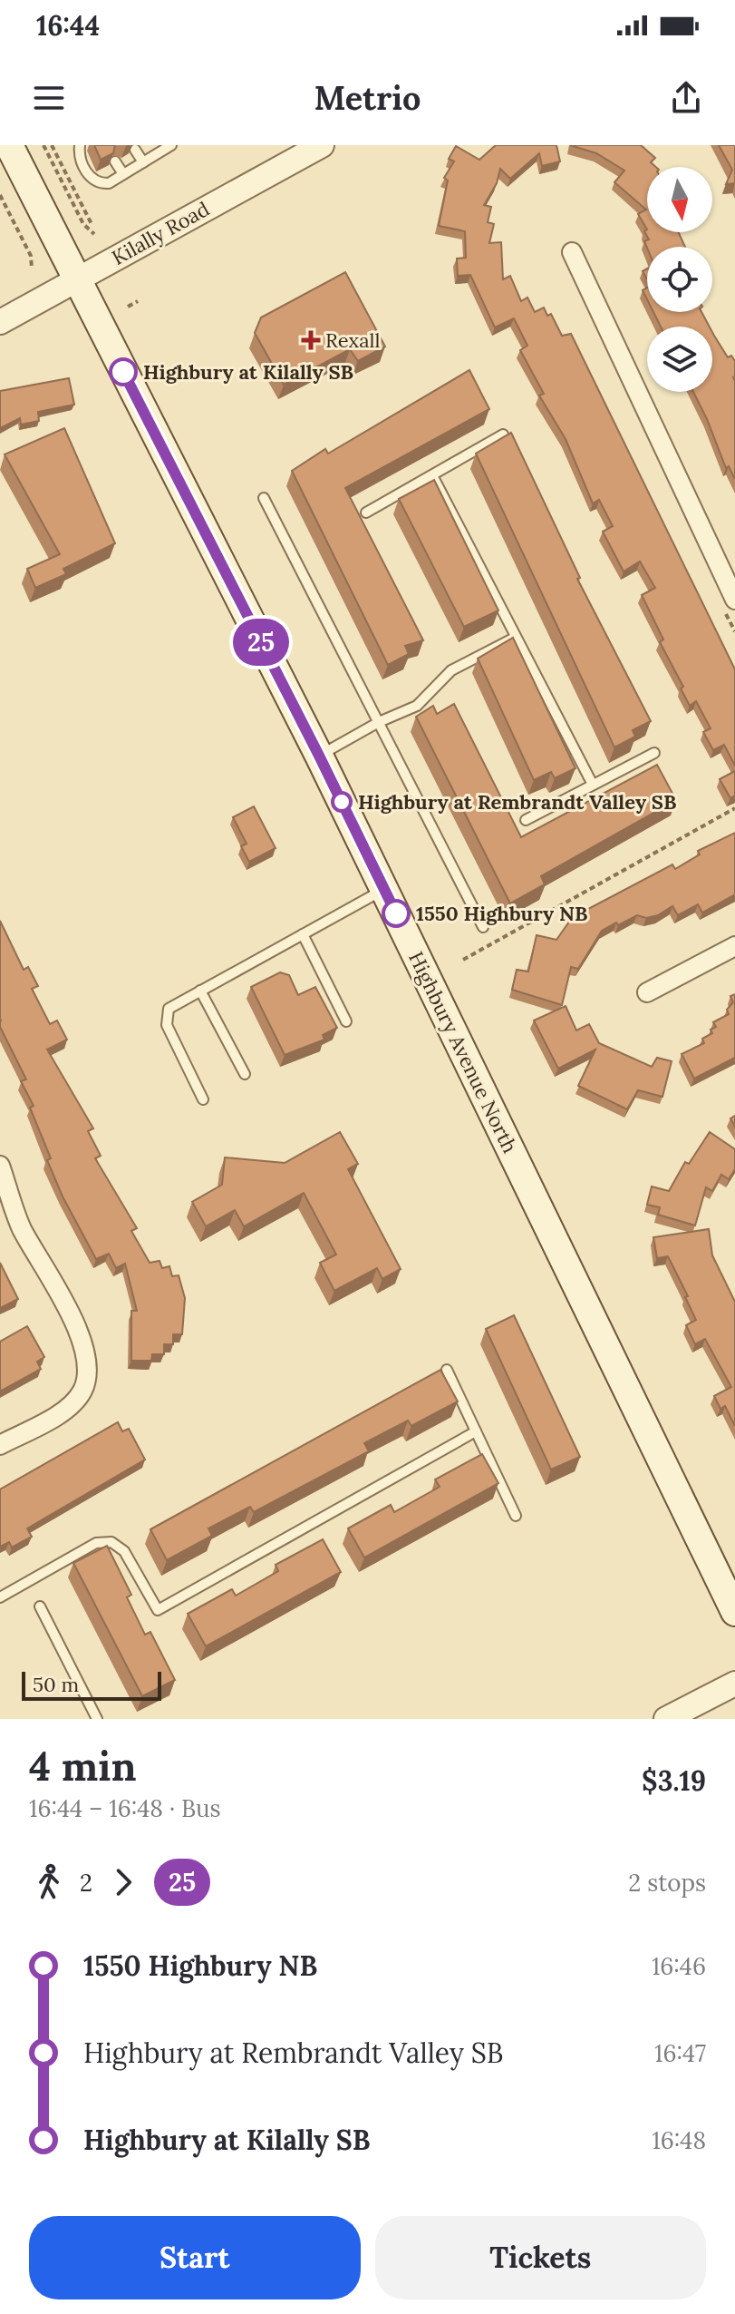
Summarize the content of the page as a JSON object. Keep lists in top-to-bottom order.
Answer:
{
  "streets": {
    "main road": ["Highbury Avenue North"],
    "street": ["Kilally Road"]
  },
  "crossings": [
    ["Kilally Road", "Highbury Avenue North"]
  ],
  "places": {
    "health": ["Rexall"],
    "other": ["Highbury at Kilally SB", "Highbury at Rembrandt Valley SB", "1550 Highbury NB"]
  },
  "lines": ["bus line 25"],
  "scale_bar": "50 m",
  "north": "bottom",
  "page": {
    "status": "16:44",
    "header": "Metrio",
    "on_map": "25",
    "scale": "50 m",
    "heading": ["4 min", "16:44 – 16:48 · Bus", "$3.19"],
    "legs": ["2", "25", "2 stops"],
    "list": [
      {
        "name": "1550 Highbury NB",
        "value": "16:46"
      },
      {
        "name": "Highbury at Rembrandt Valley SB",
        "value": "16:47"
      },
      {
        "name": "Highbury at Kilally SB",
        "value": "16:48"
      }
    ],
    "buttons": ["Start", "Tickets"]
  }
}
